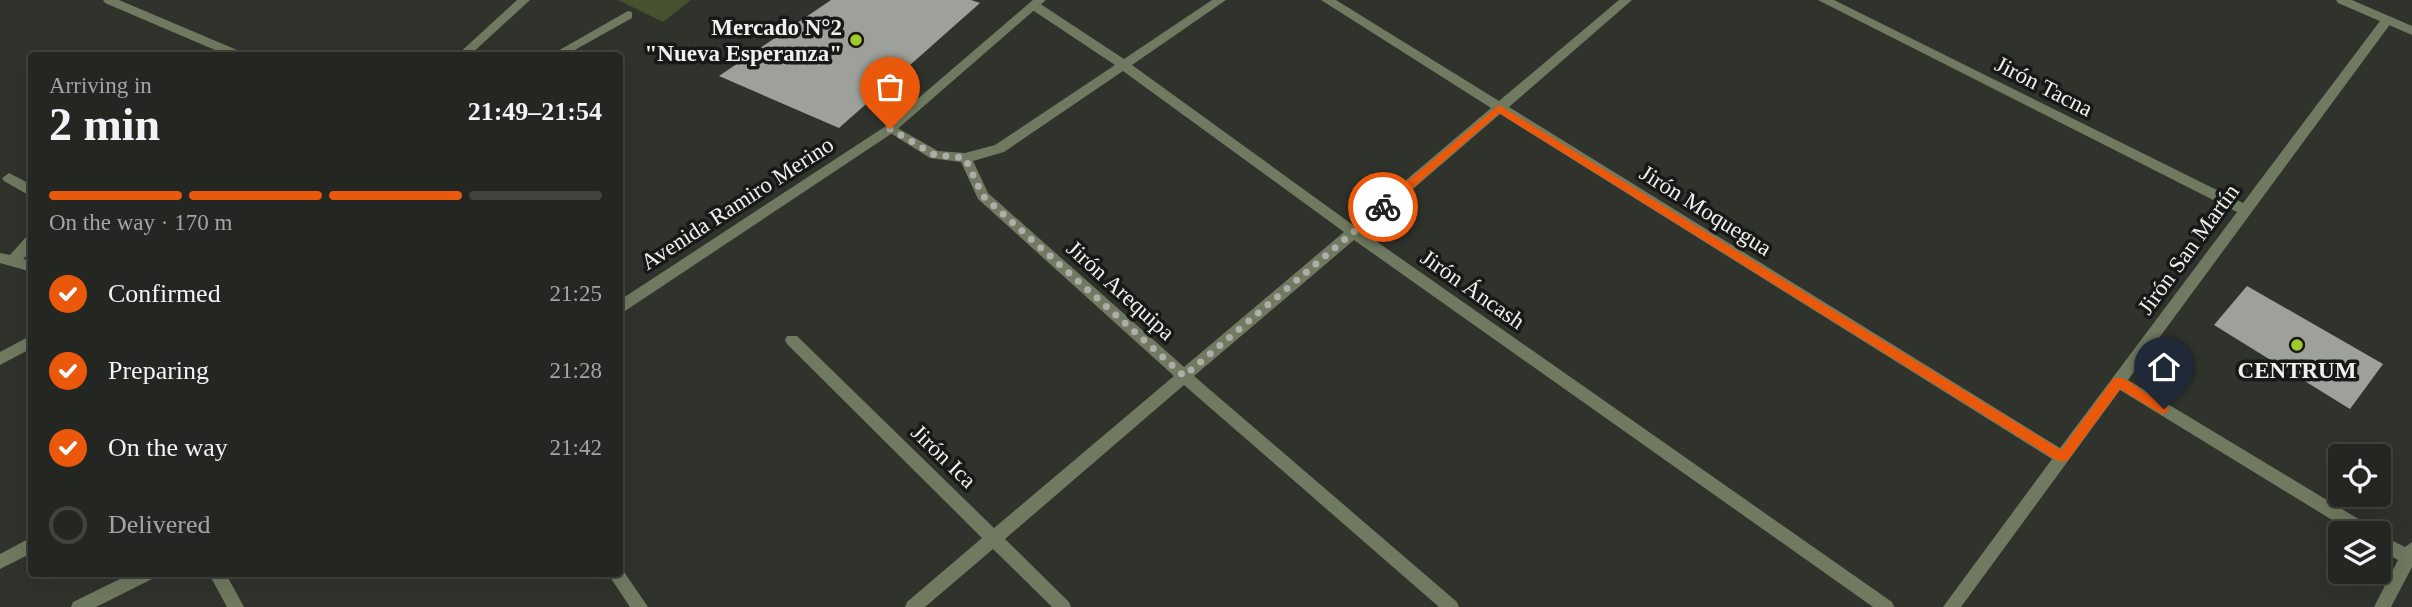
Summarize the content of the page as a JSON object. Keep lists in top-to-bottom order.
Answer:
{
  "streets": {
    "street": [
      "Jirón Tacna",
      "Avenida Ramiro Merino",
      "Jirón Moquegua",
      "Jirón San Martín",
      "Jirón Áncash",
      "Jirón Arequipa",
      "Jirón Ica"
    ]
  },
  "crossings": [
    ["Jirón Tacna", "Jirón San Martín"],
    ["Avenida Ramiro Merino", "Jirón Áncash"],
    ["Jirón Moquegua", "Jirón San Martín"]
  ],
  "places": ["Mercado N°2 \"Nueva Esperanza\"", "CENTRUM"],
  "page": {
    "heading": ["2 min", "Arriving in", "21:49–21:54"],
    "bar": "On the way · 170 m",
    "list": [
      ["Confirmed", "21:25"],
      ["Preparing", "21:28"],
      ["On the way", "21:42"],
      "Delivered"
    ]
  }
}
